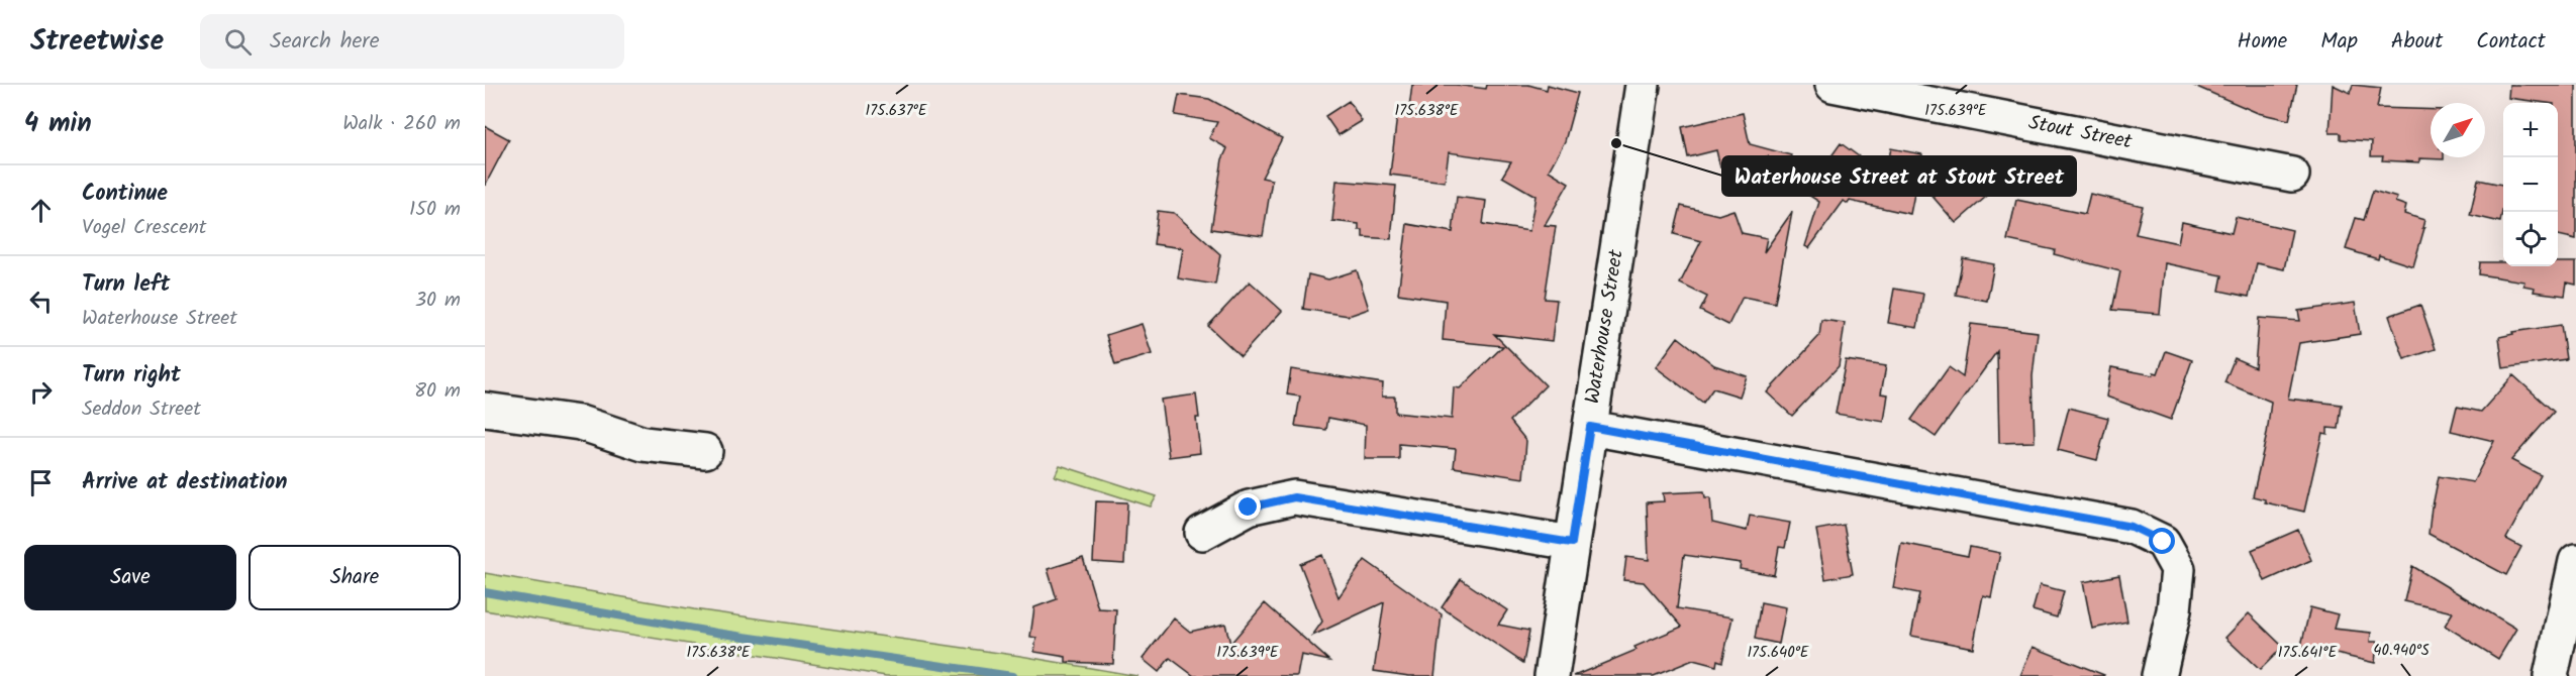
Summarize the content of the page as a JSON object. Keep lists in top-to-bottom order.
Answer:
{
  "streets": {
    "street": ["Stout Street", "Waterhouse Street"]
  },
  "places": ["Waterhouse Street at Stout Street"],
  "north": "top right",
  "page": {
    "header": "Streetwise",
    "search": "Search here",
    "nav": [
      "Home",
      "Map",
      "About",
      "Contact"
    ],
    "heading": ["4 min", "Walk · 260 m"],
    "map_buttons": ["+", "−"],
    "list": [
      ["Continue", "Vogel Crescent", "150 m"],
      ["Turn left", "Waterhouse Street", "30 m"],
      ["Turn right", "Seddon Street", "80 m"],
      "Arrive at destination"
    ],
    "buttons": ["Save", "Share"]
  },
  "coordinates": [
    "175.637°E",
    "175.638°E",
    "175.639°E",
    "40.940°S",
    "175.640°E",
    "175.641°E"
  ]
}
